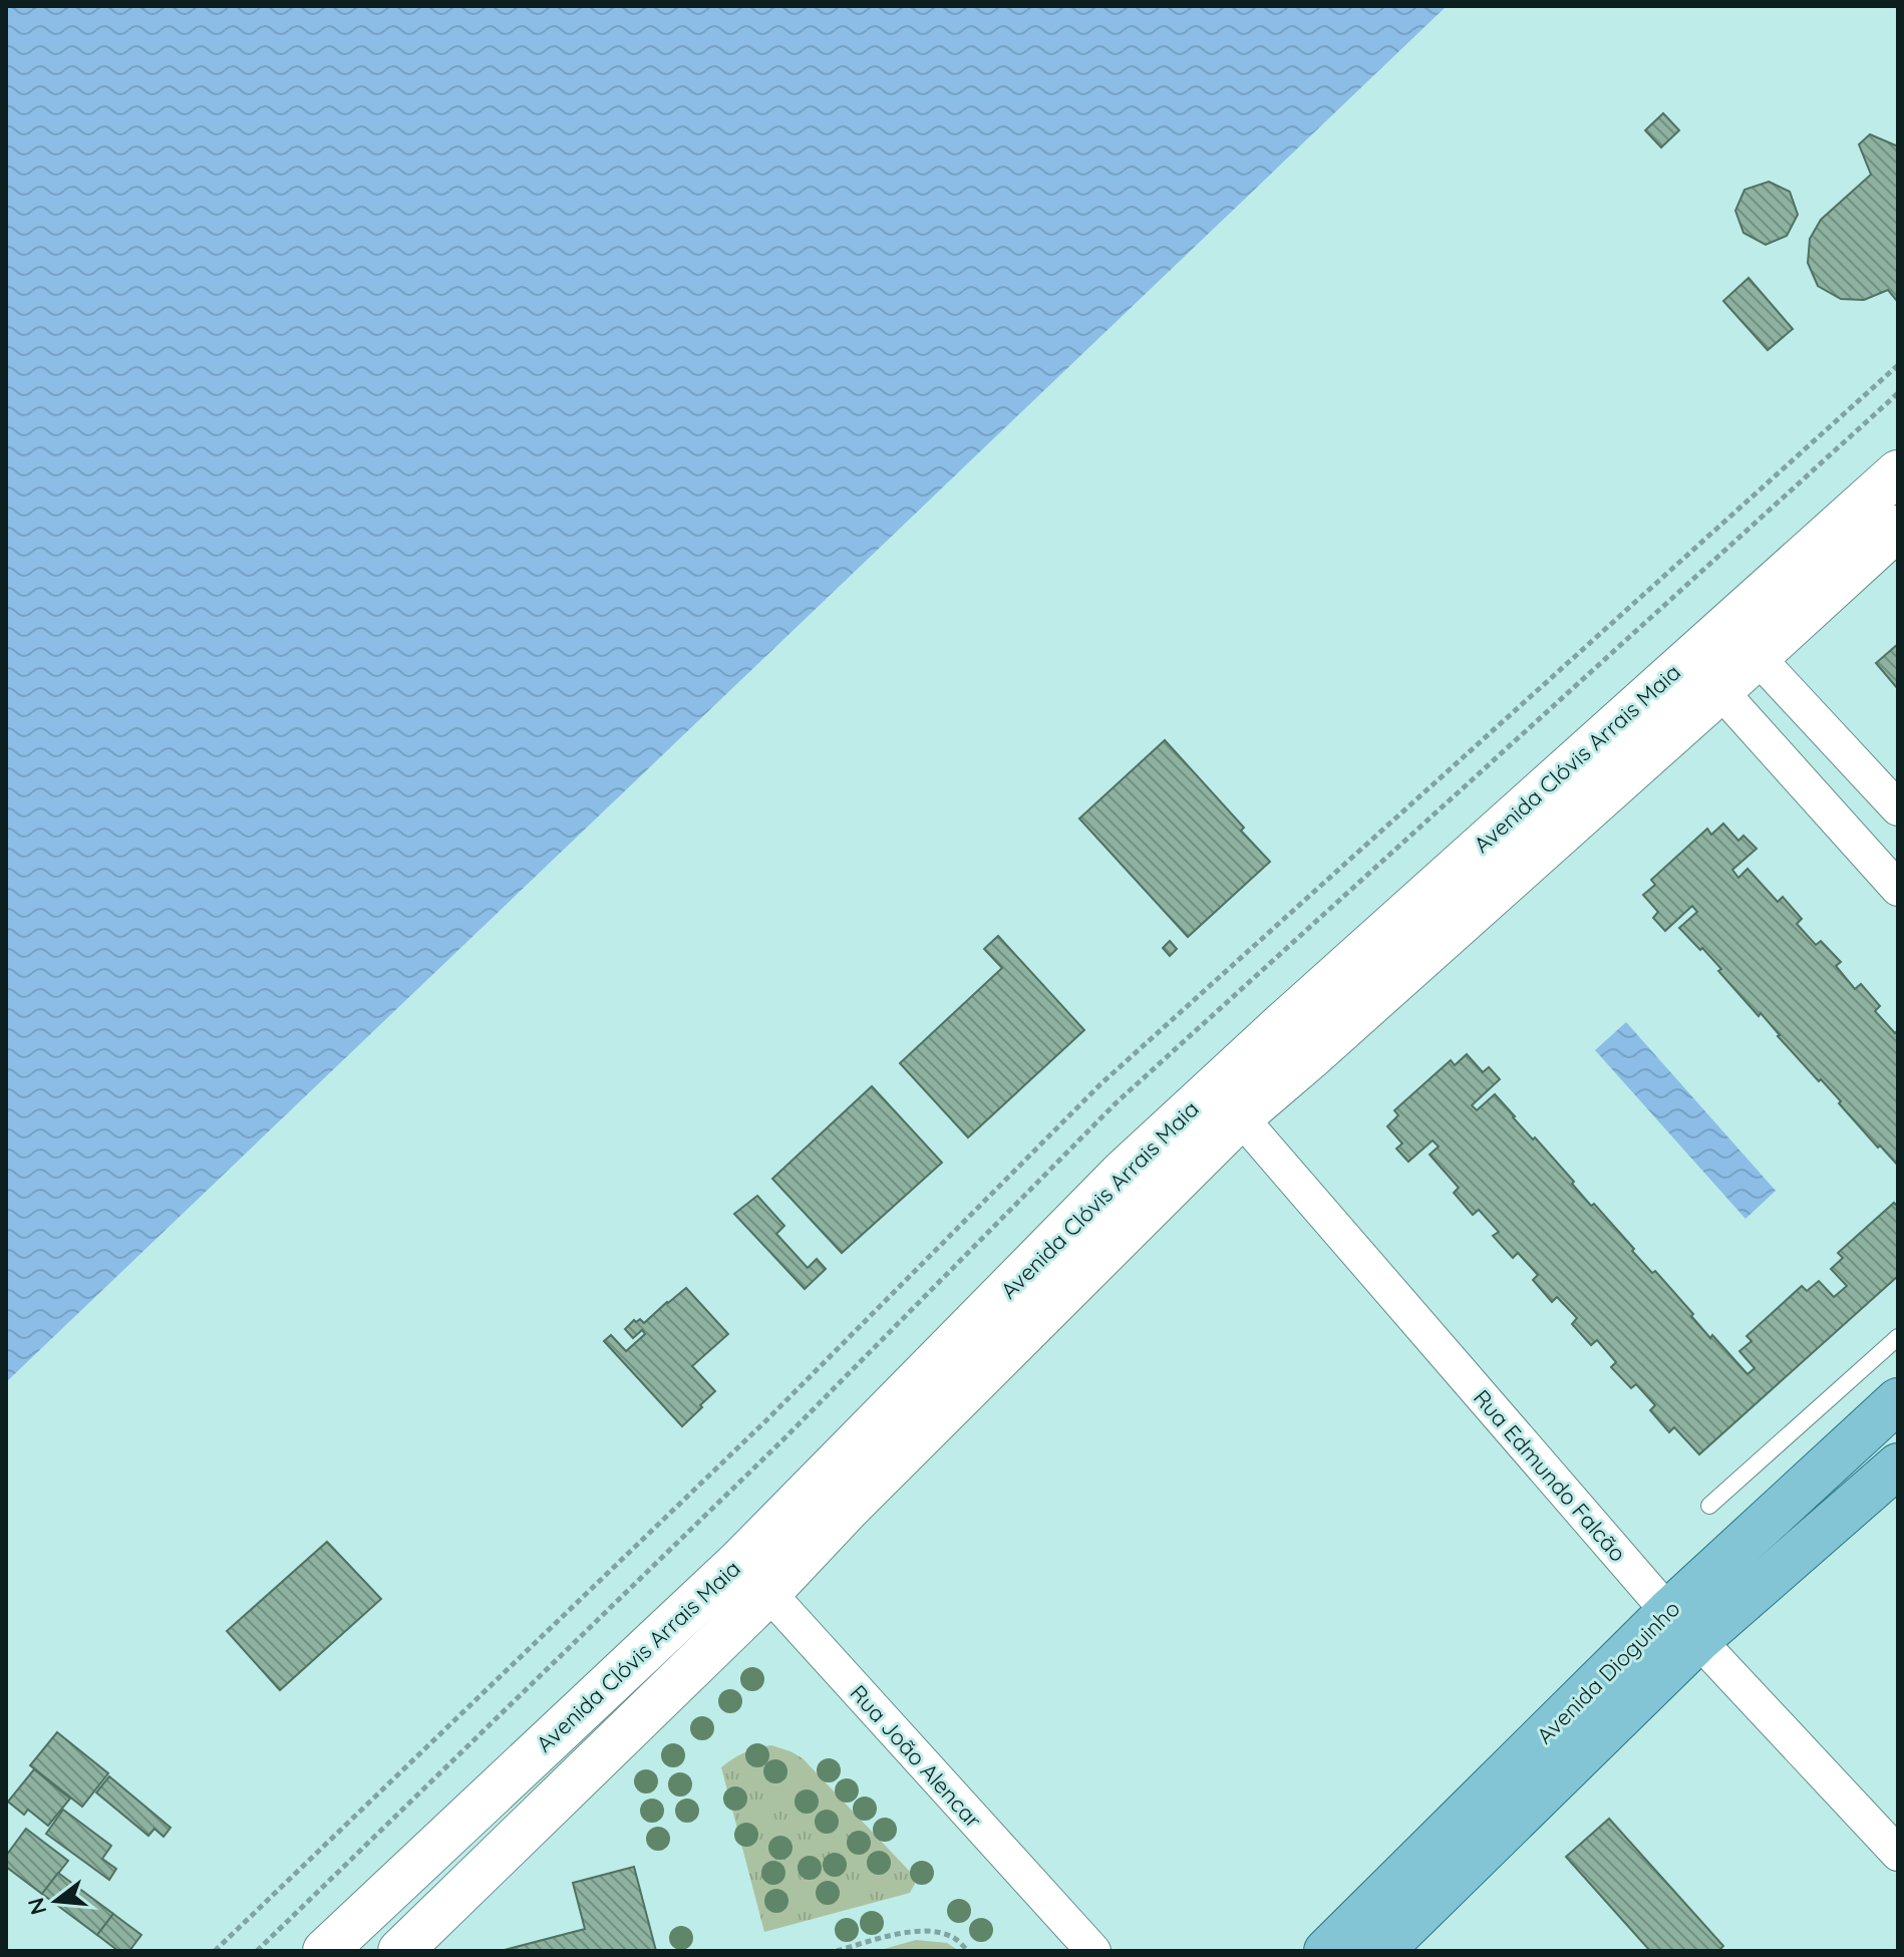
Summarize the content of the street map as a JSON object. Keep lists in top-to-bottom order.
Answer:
{
  "streets": {
    "main road": ["Avenida Clóvis Arrais Maia", "Avenida Dioguinho"],
    "street": ["Rua Edmundo Falcão", "Rua João Alencar"]
  },
  "crossings": [
    ["Avenida Clóvis Arrais Maia", "Rua Edmundo Falcão"],
    ["Avenida Clóvis Arrais Maia", "Rua João Alencar"],
    ["Rua Edmundo Falcão", "Avenida Dioguinho"]
  ],
  "north": "left"
}
